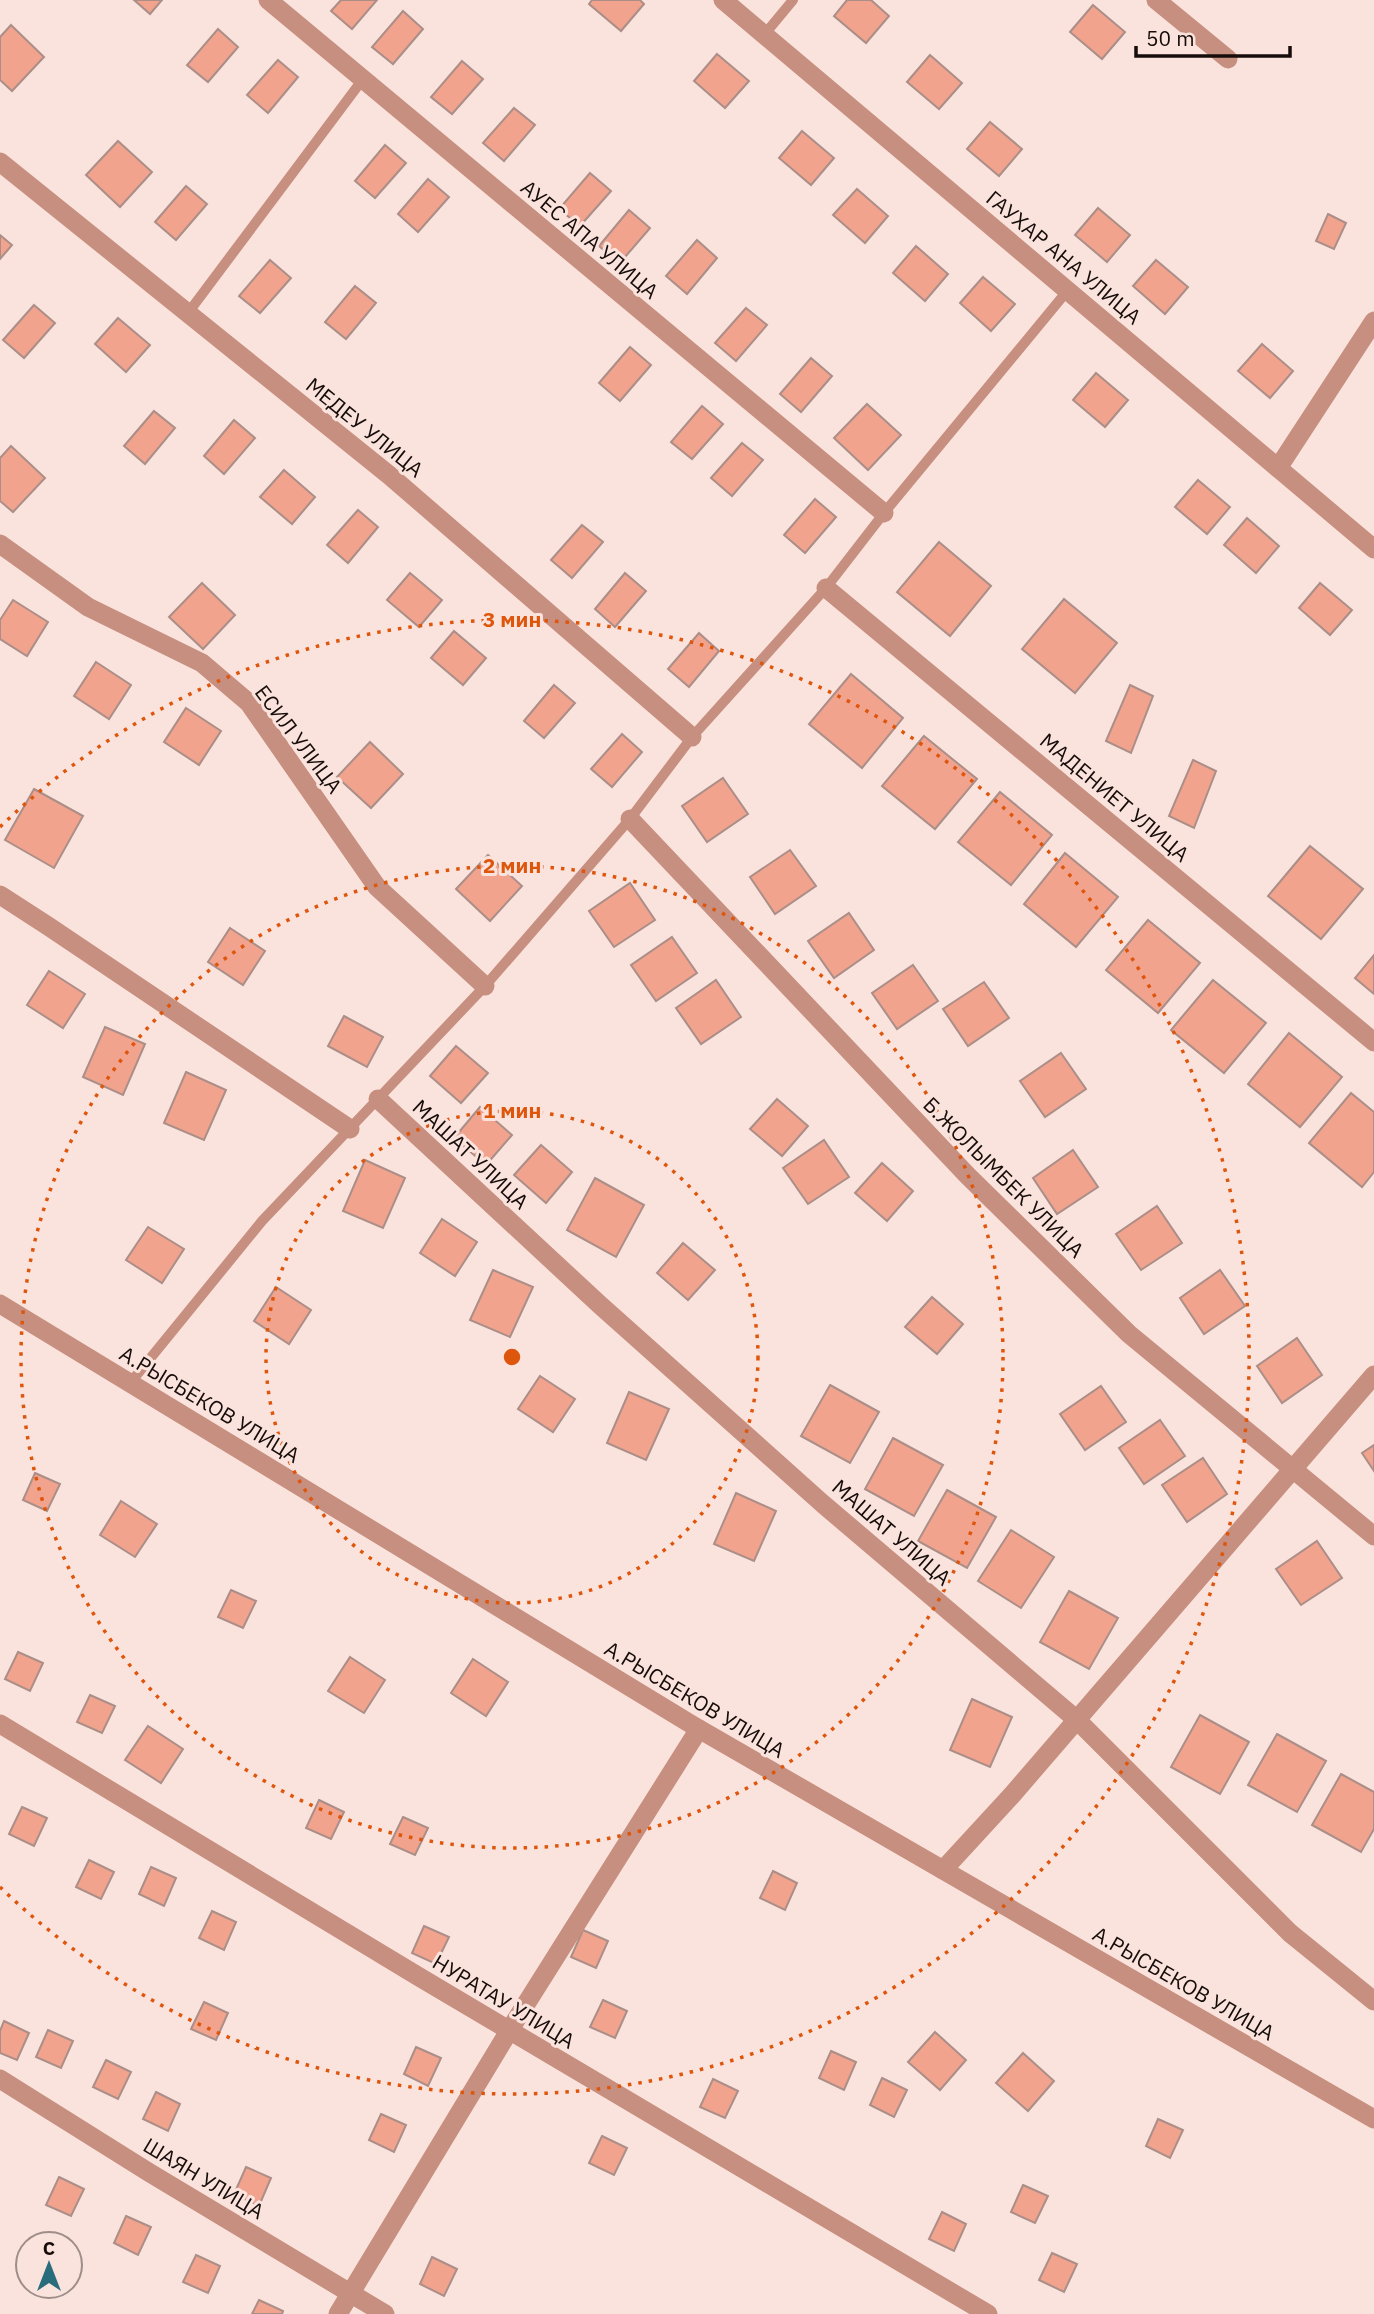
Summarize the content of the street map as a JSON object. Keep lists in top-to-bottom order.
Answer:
{
  "streets": {
    "street": [
      "АУЕС АПА УЛИЦА",
      "ГАУХАР АНА УЛИЦА",
      "МЕДЕУ УЛИЦА",
      "ЕСИЛ УЛИЦА",
      "МАДЕНИЕТ УЛИЦА",
      "МАШАТ УЛИЦА",
      "Б.ЖОЛЫМБЕК УЛИЦА",
      "А.РЫСБЕКОВ УЛИЦА",
      "НУРАТАУ УЛИЦА",
      "ШАЯН УЛИЦА"
    ]
  },
  "scale_bar": "50 m",
  "north": "top",
  "rings": ["3 мин", "2 мин", "1 мин"]
}
